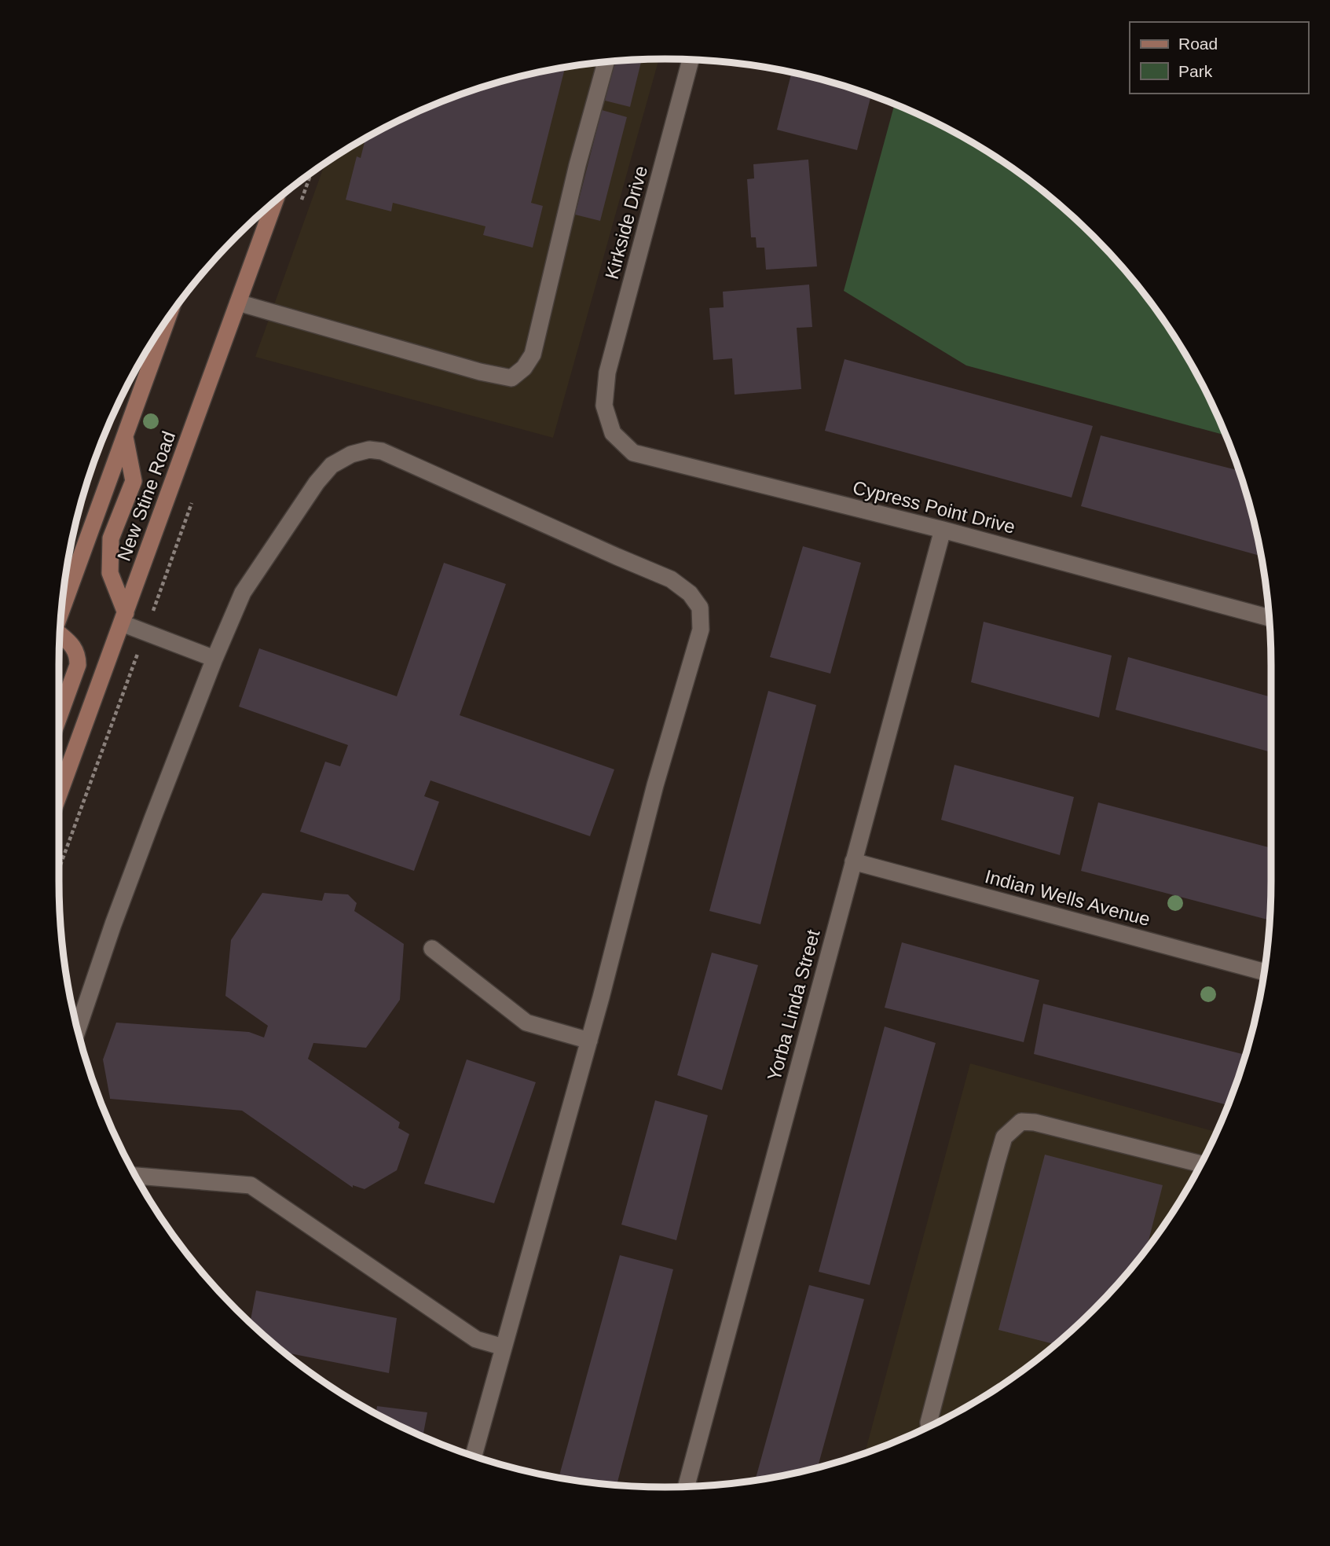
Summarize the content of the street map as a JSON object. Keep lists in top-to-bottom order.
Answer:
{
  "streets": {
    "main road": ["New Stine Road"],
    "street": [
      "Kirkside Drive",
      "Cypress Point Drive",
      "Indian Wells Avenue",
      "Yorba Linda Street"
    ]
  },
  "crossings": [
    ["Kirkside Drive", "Cypress Point Drive"],
    ["Cypress Point Drive", "Yorba Linda Street"],
    ["Indian Wells Avenue", "Yorba Linda Street"]
  ],
  "legend": ["Road", "Park"]
}
